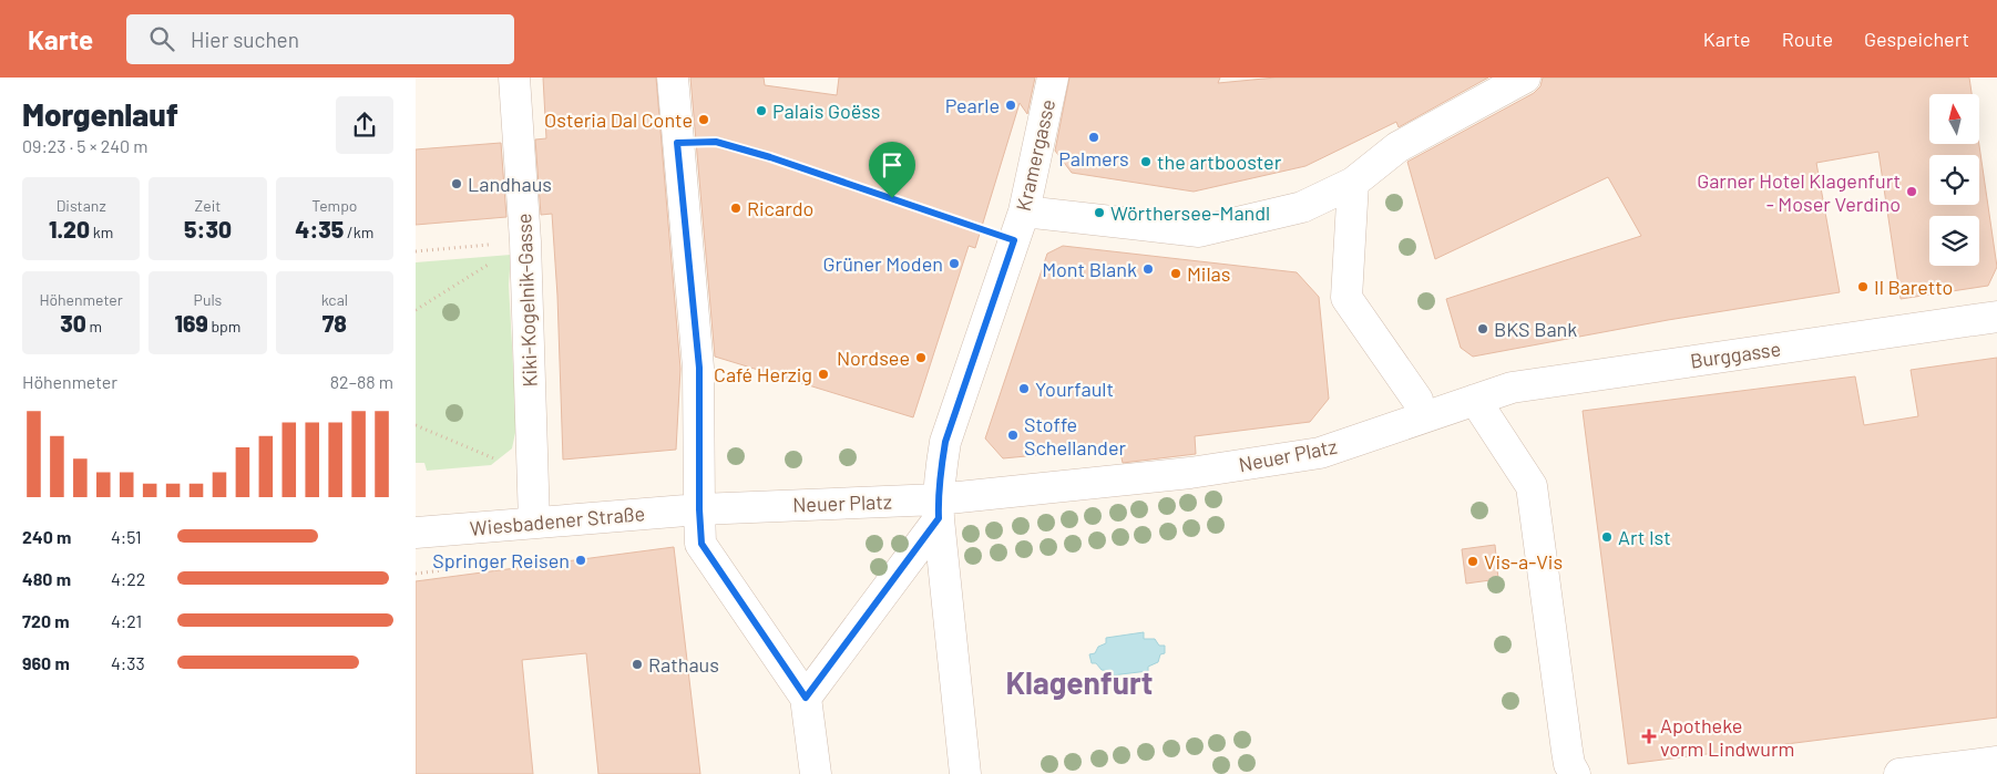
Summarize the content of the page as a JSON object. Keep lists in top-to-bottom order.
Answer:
{
  "streets": {
    "street": [
      "Kramergasse",
      "Kiki-Kogelnik-Gasse",
      "Burggasse",
      "Neuer Platz",
      "Wiesbadener Straße"
    ]
  },
  "crossings": [
    ["Kramergasse", "Neuer Platz"],
    ["Kiki-Kogelnik-Gasse", "Wiesbadener Straße"],
    ["Burggasse", "Neuer Platz"],
    ["Neuer Platz", "Wiesbadener Straße"]
  ],
  "districts": ["Klagenfurt"],
  "places": {
    "other": [
      "Pearle",
      "Palais Goëss",
      "Osteria Dal Conte",
      "Palmers",
      "the artbooster",
      "Landhaus",
      "Garner Hotel Klagenfurt - Moser Verdino",
      "Ricardo",
      "Wörthersee-Mandl",
      "Grüner Moden",
      "Mont Blank",
      "Milas",
      "Il Baretto",
      "BKS Bank",
      "Nordsee",
      "Café Herzig",
      "Yourfault",
      "Stoffe Schellander",
      "Art Ist",
      "Springer Reisen",
      "Vis-a-Vis",
      "Rathaus"
    ],
    "health": ["Apotheke vorm Lindwurm"]
  },
  "north": "top",
  "page": {
    "header": "Karte",
    "search": "Hier suchen",
    "nav": ["Karte", "Route", "Gespeichert"],
    "heading": ["Morgenlauf", "09:23 · 5 × 240 m"],
    "stats": [
      ["Distanz", "1.20 km"],
      ["Zeit", "5:30"],
      ["Tempo", "4:35 /km"],
      ["Höhenmeter", "30 m"],
      ["Puls", "169 bpm"],
      ["kcal", "78"]
    ],
    "chart": ["Höhenmeter", "82–88 m"],
    "list": [
      {
        "name": "240 m",
        "note": "4:51"
      },
      {
        "name": "480 m",
        "note": "4:22"
      },
      {
        "name": "720 m",
        "note": "4:21"
      },
      {
        "name": "960 m",
        "note": "4:33"
      }
    ]
  }
}
